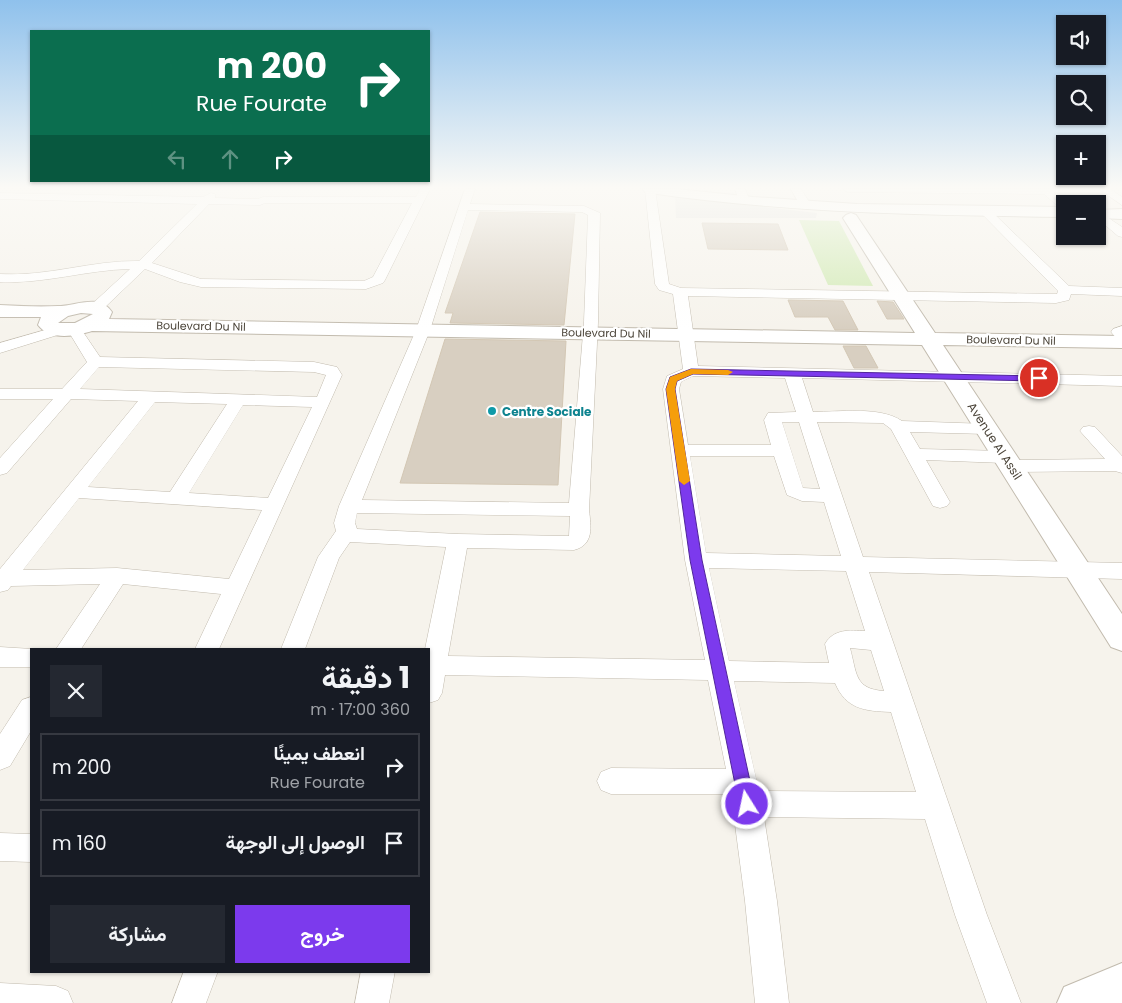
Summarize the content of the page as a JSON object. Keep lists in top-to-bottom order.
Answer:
{
  "streets": {
    "street": ["Boulevard Du Nil", "Avenue Al Assil"]
  },
  "crossings": [
    ["Boulevard Du Nil", "Avenue Al Assil"]
  ],
  "places": ["Centre Sociale"],
  "page": {
    "map_buttons": ["+", "−"],
    "turn": ["200 m", "Rue Fourate"],
    "heading": ["1 دقيقة", "360 m · 17:00"],
    "list": [
      {
        "name": "انعطف يمينًا",
        "note": "Rue Fourate",
        "value": "200 m"
      },
      {
        "name": "الوصول إلى الوجهة",
        "value": "160 m"
      }
    ],
    "buttons": ["خروج", "مشاركة"]
  }
}
